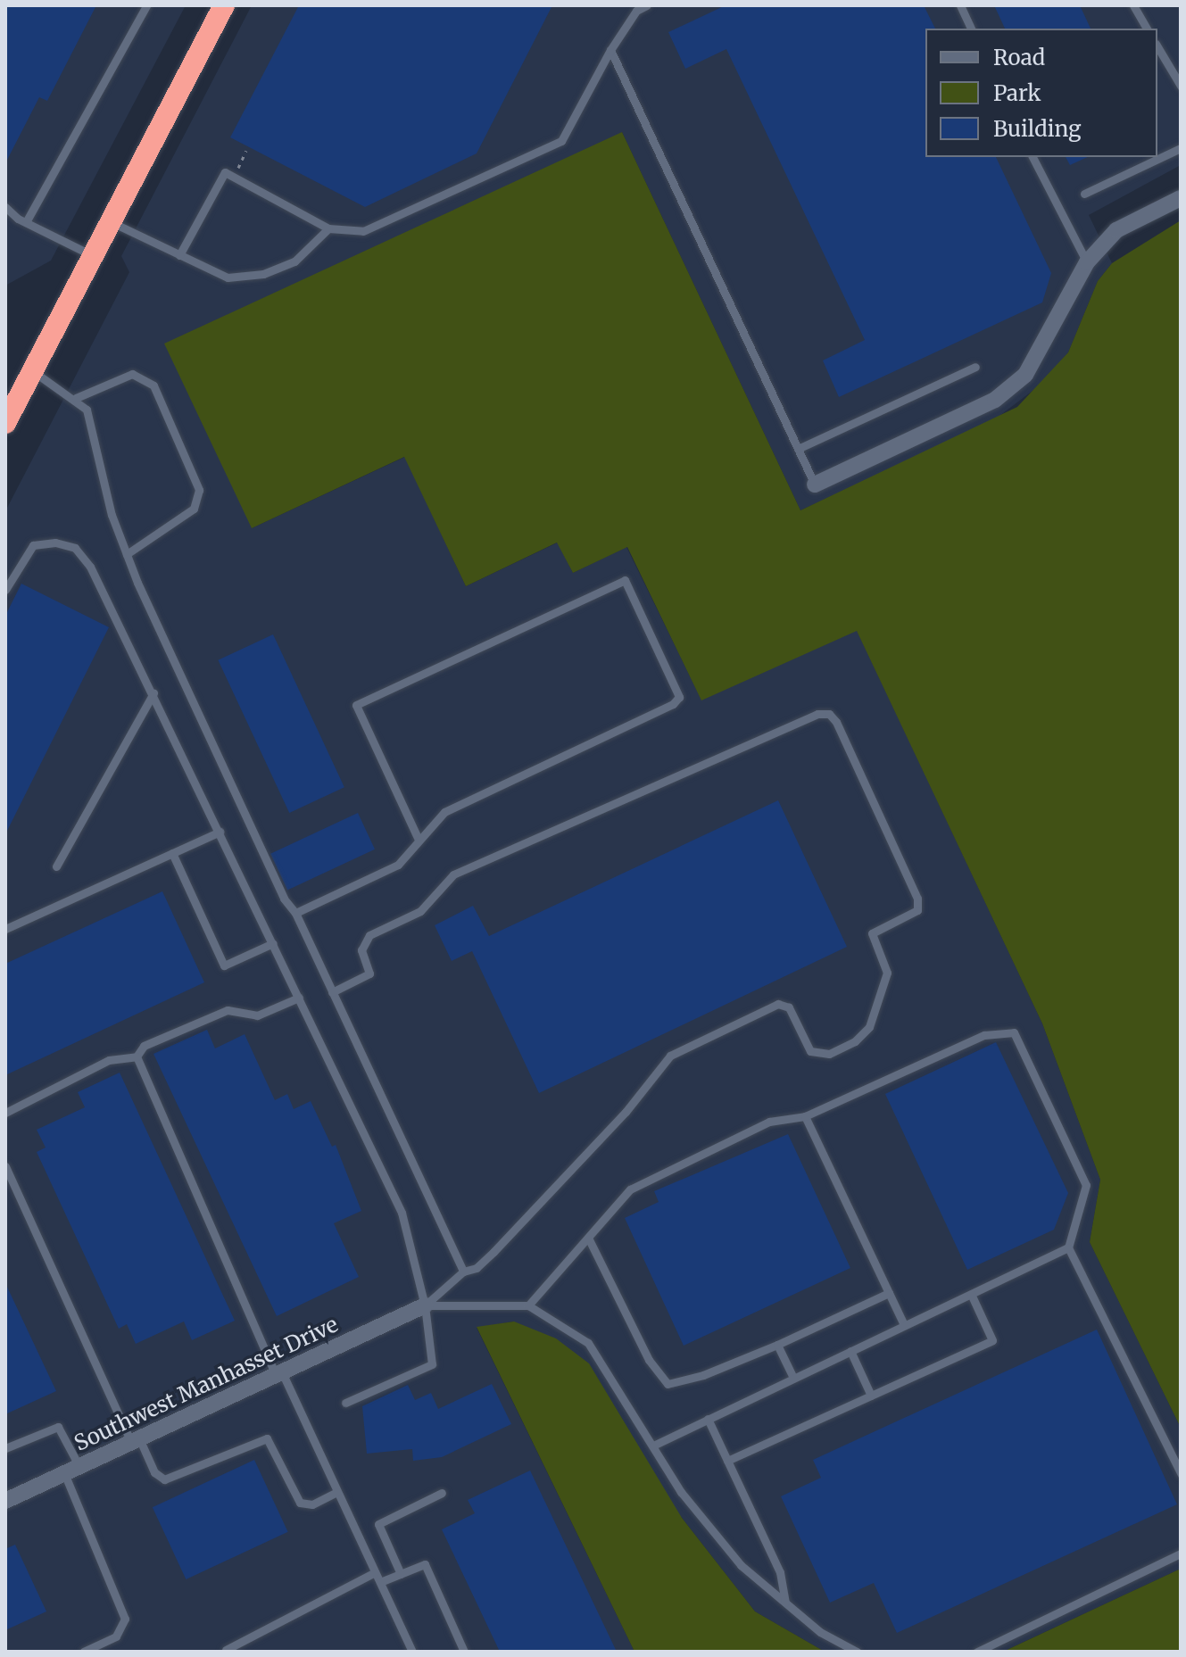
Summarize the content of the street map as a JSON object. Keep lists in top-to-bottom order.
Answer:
{
  "streets": {
    "street": ["Southwest Manhasset Drive"]
  },
  "legend": ["Road", "Park", "Building"]
}
